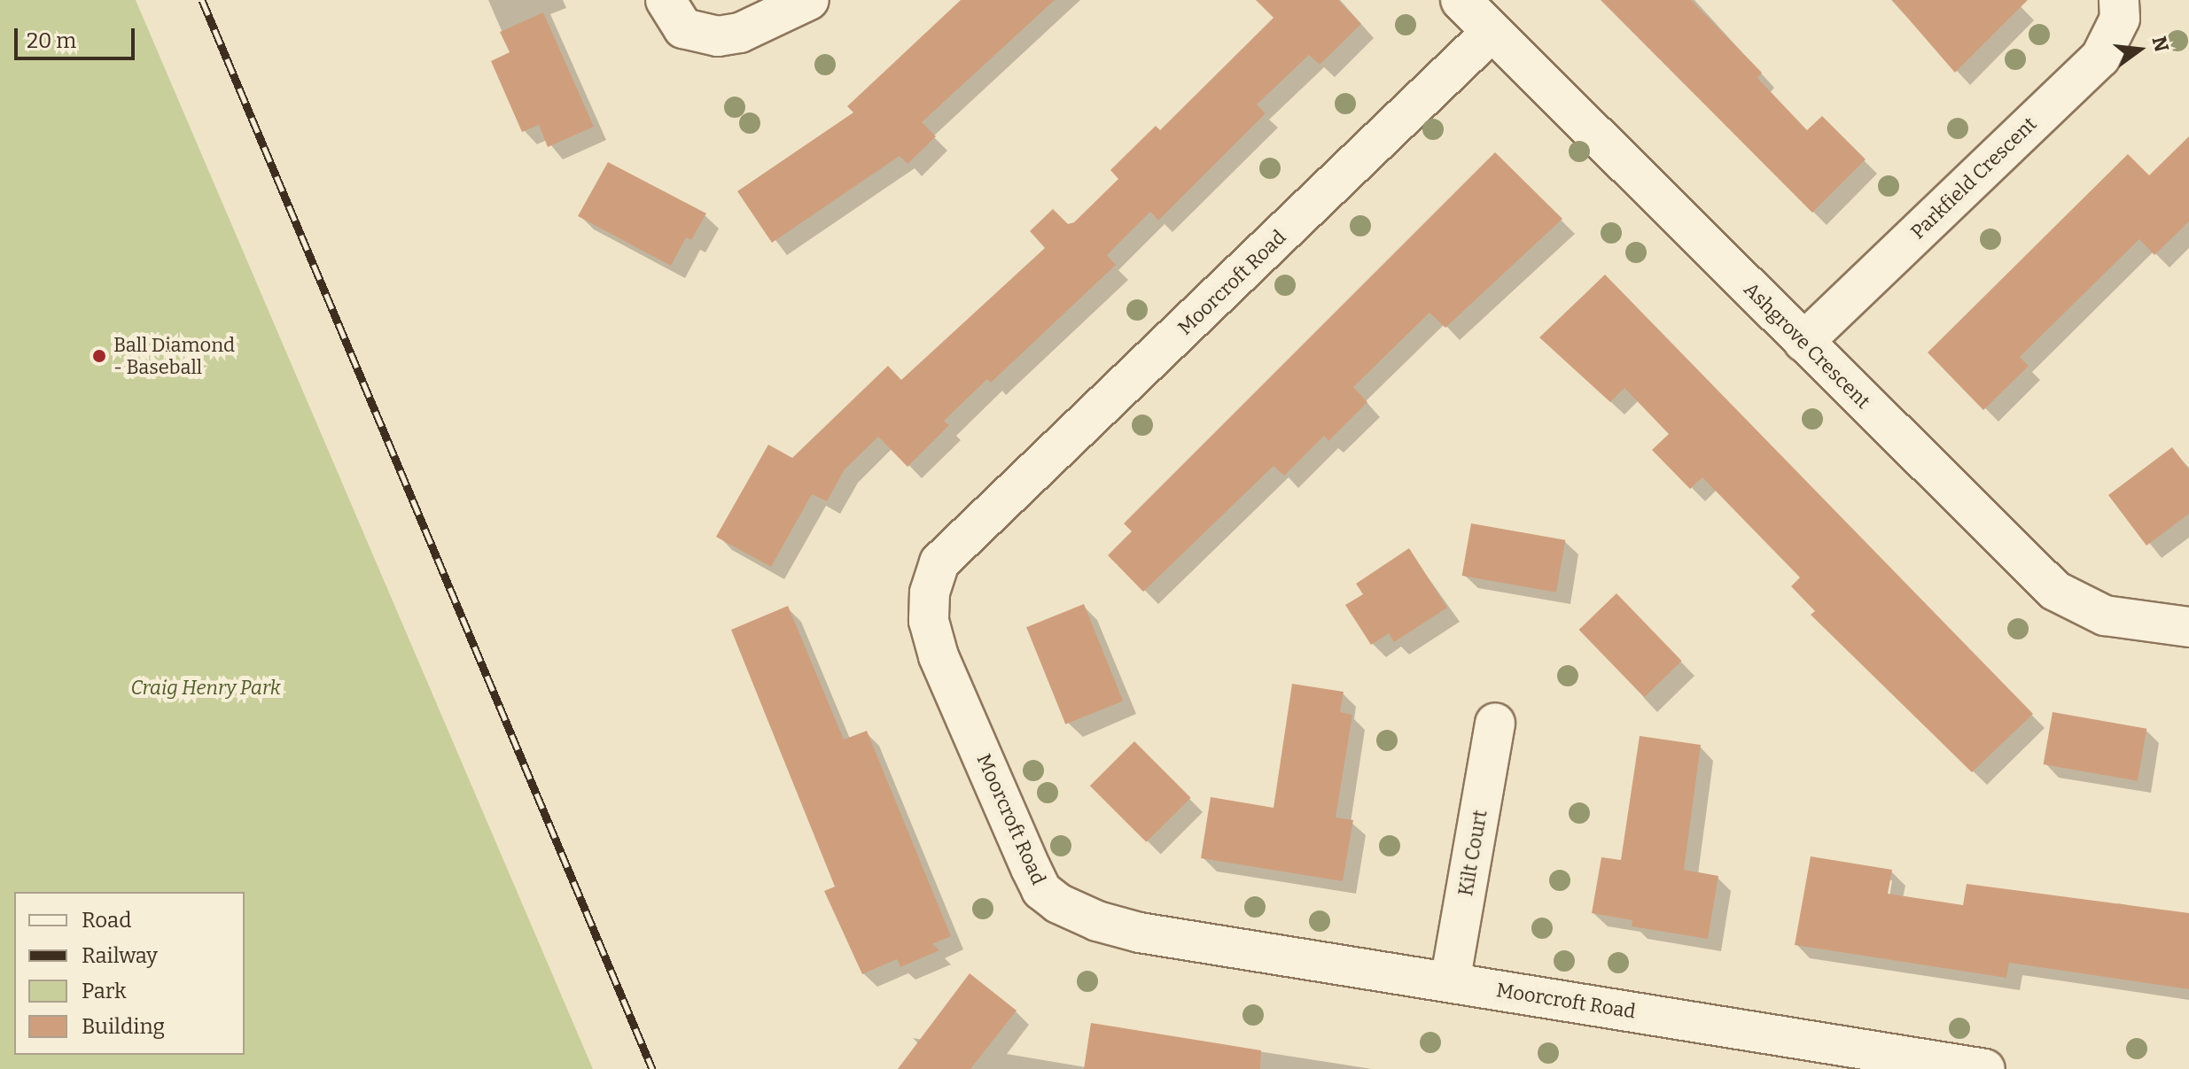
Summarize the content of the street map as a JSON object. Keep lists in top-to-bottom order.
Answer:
{
  "streets": {
    "street": [
      "Parkfield Crescent",
      "Moorcroft Road",
      "Ashgrove Crescent",
      "Kilt Court"
    ]
  },
  "crossings": [
    ["Parkfield Crescent", "Ashgrove Crescent"],
    ["Moorcroft Road", "Ashgrove Crescent"],
    ["Moorcroft Road", "Kilt Court"]
  ],
  "parks": ["Craig Henry Park"],
  "places": ["Ball Diamond - Baseball"],
  "legend": [
    "Road",
    "Railway",
    "Park",
    "Building"
  ],
  "scale_bar": "20 m",
  "north": "right"
}
